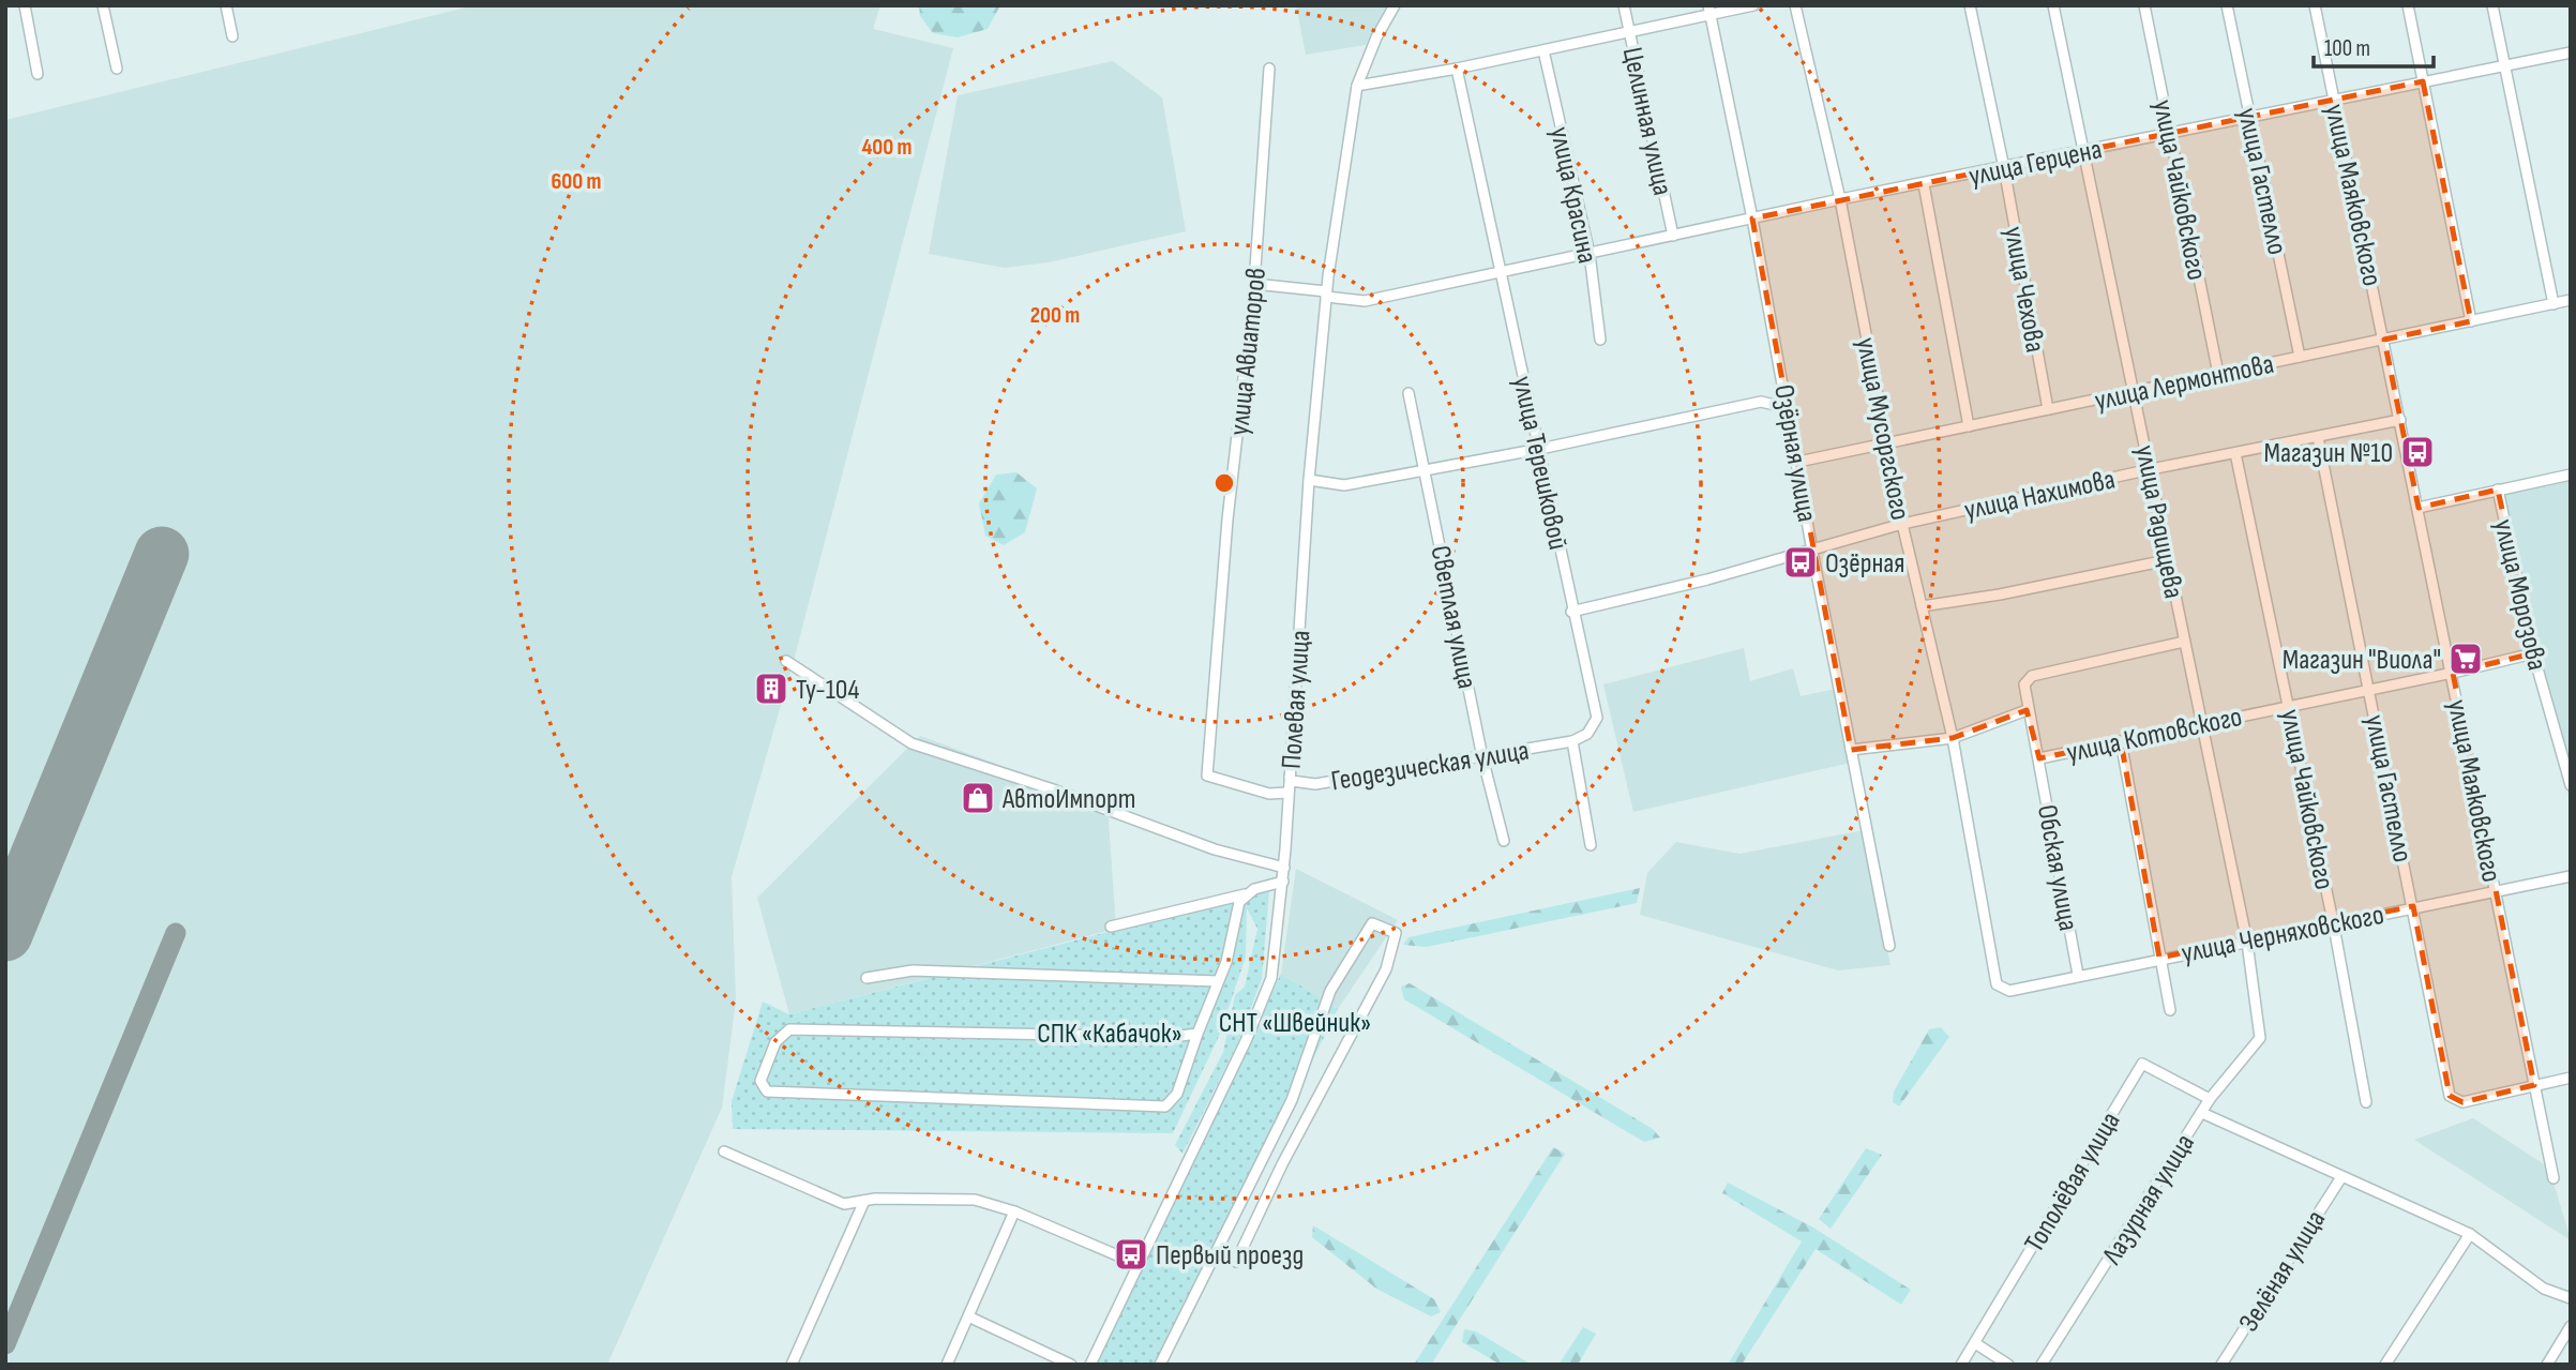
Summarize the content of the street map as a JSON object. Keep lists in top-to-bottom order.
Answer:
{
  "streets": {
    "street": [
      "Целинная улица",
      "улица Герцена",
      "улица Гастелло",
      "улица Чайковского",
      "улица Красина",
      "улица Маяковского",
      "улица Чехова",
      "улица Авиаторов",
      "улица Лермонтова",
      "улица Мусоргского",
      "Озёрная улица",
      "улица Терешковой",
      "улица Нахимова",
      "улица Радищева",
      "улица Морозова",
      "Светлая улица",
      "Полевая улица",
      "улица Котовского",
      "Геодезическая улица",
      "Обская улица",
      "улица Черняховского",
      "Тополёвая улица",
      "Лазурная улица",
      "Зелёная улица"
    ]
  },
  "crossings": [
    ["Целинная улица", "улица Герцена"],
    ["улица Герцена", "улица Гастелло"],
    ["улица Герцена", "улица Чайковского"],
    ["улица Герцена", "улица Красина"],
    ["улица Герцена", "улица Маяковского"],
    ["улица Герцена", "улица Чехова"],
    ["улица Герцена", "улица Авиаторов"],
    ["улица Герцена", "улица Мусоргского"],
    ["улица Герцена", "Озёрная улица"],
    ["улица Герцена", "улица Терешковой"],
    ["улица Герцена", "улица Радищева"],
    ["улица Герцена", "Полевая улица"],
    ["улица Гастелло", "улица Маяковского"],
    ["улица Гастелло", "улица Лермонтова"],
    ["улица Гастелло", "улица Нахимова"],
    ["улица Гастелло", "улица Котовского"],
    ["улица Гастелло", "улица Черняховского"],
    ["улица Чайковского", "улица Лермонтова"],
    ["улица Чайковского", "улица Нахимова"],
    ["улица Чайковского", "улица Котовского"],
    ["улица Чайковского", "улица Черняховского"],
    ["улица Маяковского", "улица Лермонтова"],
    ["улица Маяковского", "улица Нахимова"],
    ["улица Маяковского", "улица Котовского"],
    ["улица Маяковского", "улица Черняховского"],
    ["улица Чехова", "улица Лермонтова"],
    ["улица Авиаторов", "Полевая улица"],
    ["улица Лермонтова", "улица Мусоргского"],
    ["улица Лермонтова", "Озёрная улица"],
    ["улица Лермонтова", "улица Радищева"],
    ["улица Мусоргского", "улица Нахимова"],
    ["улица Мусоргского", "улица Черняховского"],
    ["Озёрная улица", "улица Нахимова"],
    ["улица Терешковой", "улица Нахимова"],
    ["улица Терешковой", "Геодезическая улица"],
    ["улица Нахимова", "улица Радищева"],
    ["улица Радищева", "улица Котовского"],
    ["улица Радищева", "Обская улица"],
    ["улица Радищева", "улица Черняховского"],
    ["улица Радищева", "Лазурная улица"],
    ["улица Морозова", "улица Котовского"],
    ["Светлая улица", "Геодезическая улица"],
    ["Полевая улица", "Геодезическая улица"],
    ["улица Котовского", "Обская улица"],
    ["Обская улица", "улица Черняховского"],
    ["Тополёвая улица", "Лазурная улица"]
  ],
  "parks": ["СНТ «Швейник»", "СПК «Кабачок»"],
  "places": {
    "bus stop": ["Магазин №10", "Озёрная", "Первый проезд"],
    "supermarket": ["Магазин \"Виола\""],
    "building": ["Ту-104"],
    "shop": ["АвтоИмпорт"]
  },
  "scale_bar": "100 m",
  "rings": ["400 m", "600 m", "200 m"]
}
